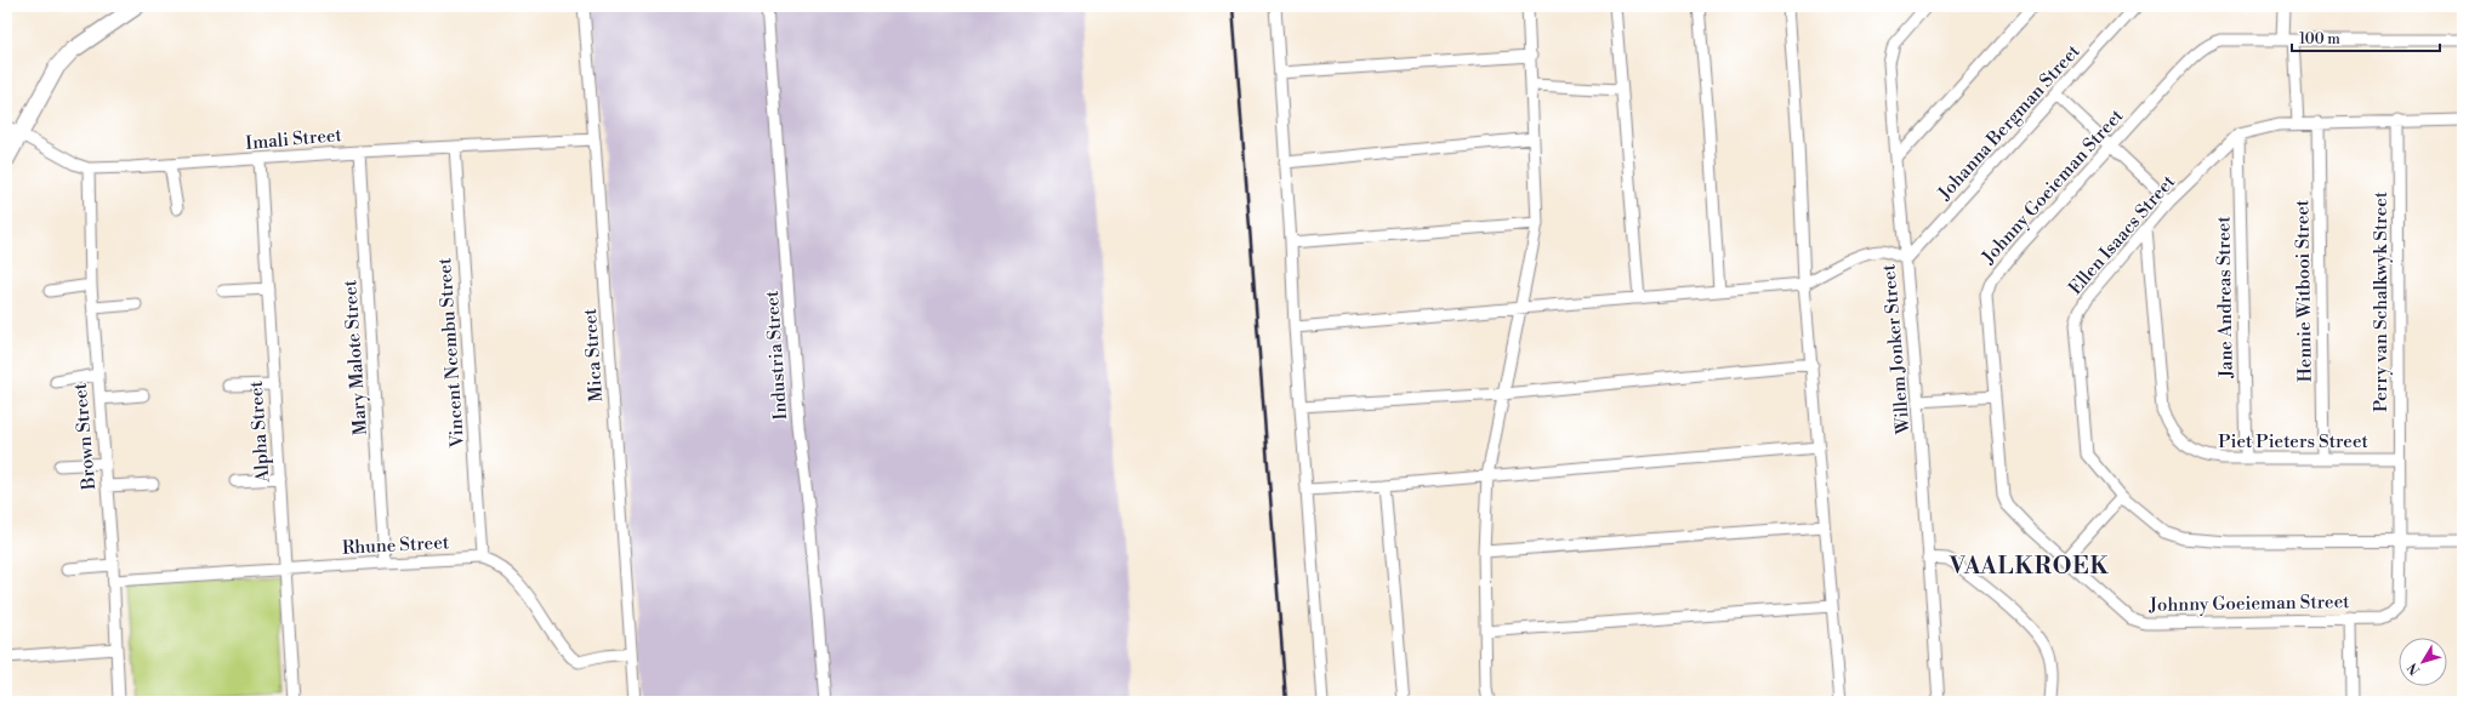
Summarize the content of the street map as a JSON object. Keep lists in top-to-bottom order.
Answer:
{
  "streets": {
    "street": [
      "Johanna Bergman Street",
      "Imali Street",
      "Johnny Goeieman Street",
      "Ellen Isaacs Street",
      "Hennie Witbooi Street",
      "Jane Andreas Street",
      "Perry van Schalkwyk Street",
      "Willem Jonker Street",
      "Vincent Ncembu Street",
      "Mica Street",
      "Industria Street",
      "Mary Malote Street",
      "Alpha Street",
      "Brown Street",
      "Piet Pieters Street",
      "Rhune Street"
    ]
  },
  "crossings": [
    ["Johanna Bergman Street", "Willem Jonker Street"],
    ["Imali Street", "Vincent Ncembu Street"],
    ["Imali Street", "Mica Street"],
    ["Imali Street", "Mary Malote Street"],
    ["Imali Street", "Alpha Street"],
    ["Imali Street", "Brown Street"],
    ["Johnny Goeieman Street", "Ellen Isaacs Street"],
    ["Johnny Goeieman Street", "Perry van Schalkwyk Street"],
    ["Ellen Isaacs Street", "Jane Andreas Street"],
    ["Ellen Isaacs Street", "Perry van Schalkwyk Street"],
    ["Ellen Isaacs Street", "Piet Pieters Street"],
    ["Hennie Witbooi Street", "Piet Pieters Street"],
    ["Jane Andreas Street", "Piet Pieters Street"],
    ["Perry van Schalkwyk Street", "Piet Pieters Street"],
    ["Vincent Ncembu Street", "Rhune Street"],
    ["Mica Street", "Rhune Street"],
    ["Mary Malote Street", "Rhune Street"],
    ["Alpha Street", "Rhune Street"],
    ["Brown Street", "Rhune Street"]
  ],
  "districts": ["VAALKROEK"],
  "scale_bar": "100 m",
  "north": "bottom left"
}
